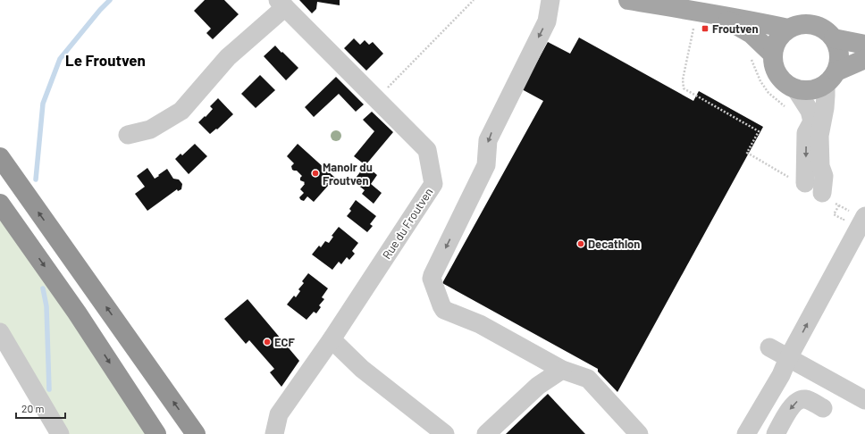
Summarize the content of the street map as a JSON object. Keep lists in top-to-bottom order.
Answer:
{
  "streets": {
    "street": ["Rue du Froutven"]
  },
  "districts": ["Le Froutven"],
  "places": {
    "transit": ["Froutven"],
    "other": ["Manoir du Froutven", "Decathlon", "ECF"]
  },
  "scale_bar": "20 m"
}
